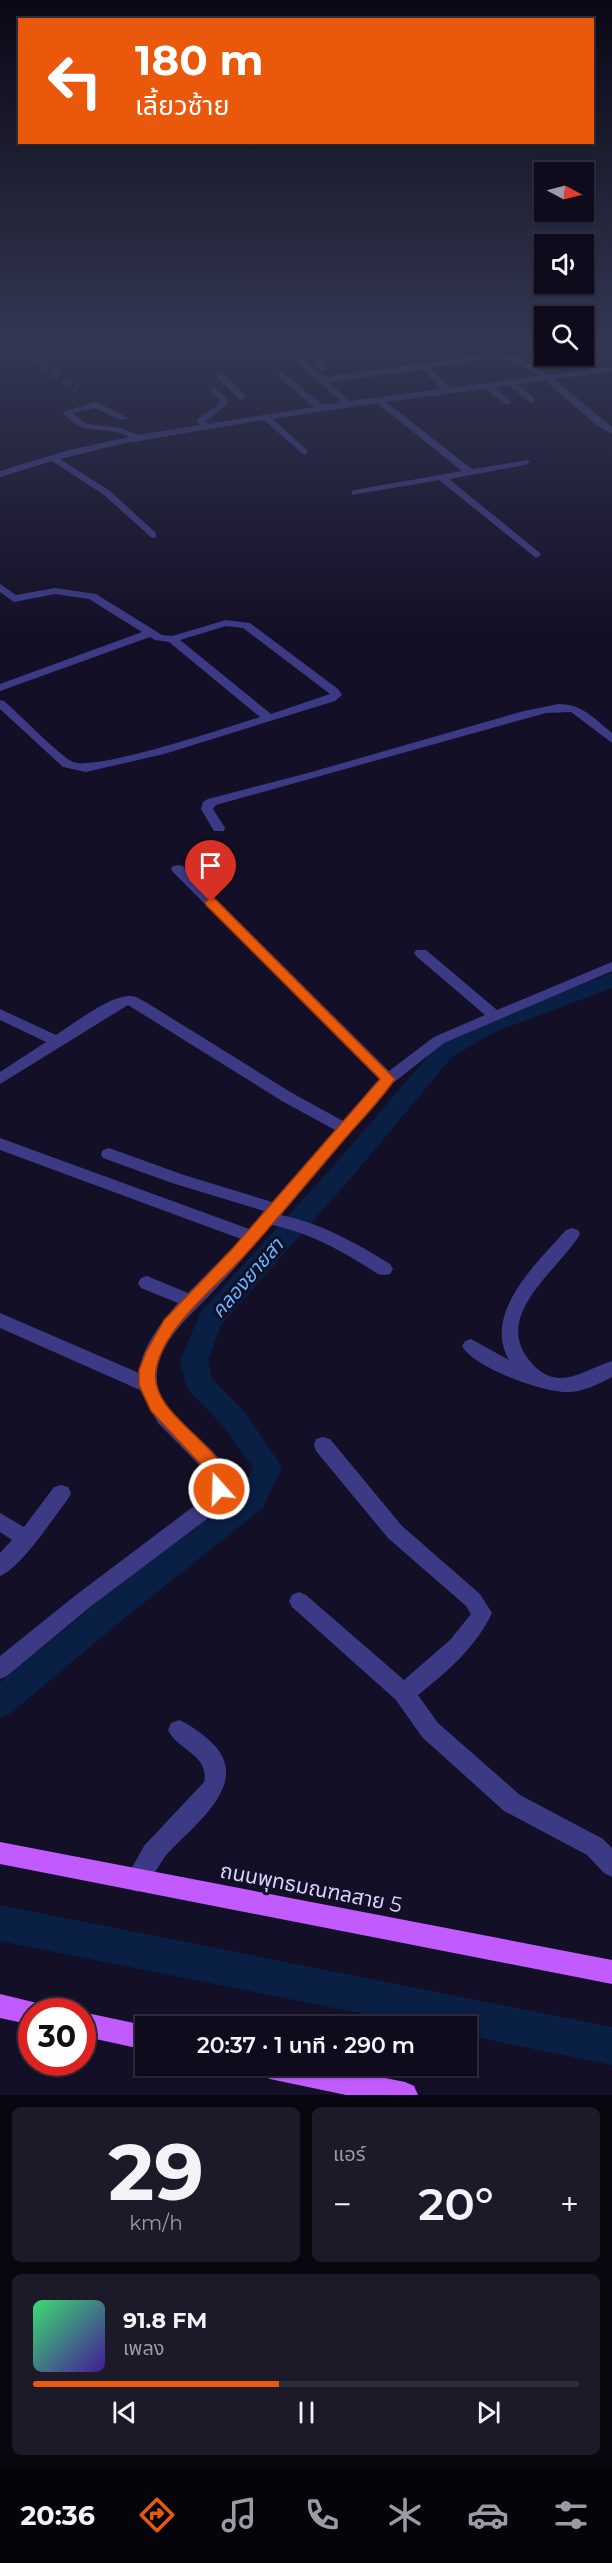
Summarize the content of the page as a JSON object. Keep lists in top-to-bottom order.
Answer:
{
  "streets": {
    "main road": ["ถนนพุทธมณฑลสาย 5"]
  },
  "water": ["คลองยายสา"],
  "north": "right",
  "page": {
    "turn": ["180 m", "เลี้ยวซ้าย"],
    "limit": "30",
    "trip": "20:37 · 1 นาที · 290 m",
    "tile": [
      ["29", "km/h"],
      "แอร์"
    ],
    "heat": ["−", "20°", "+"],
    "song": ["91.8 FM", "เพลง"],
    "tabs": "20:36"
  }
}
